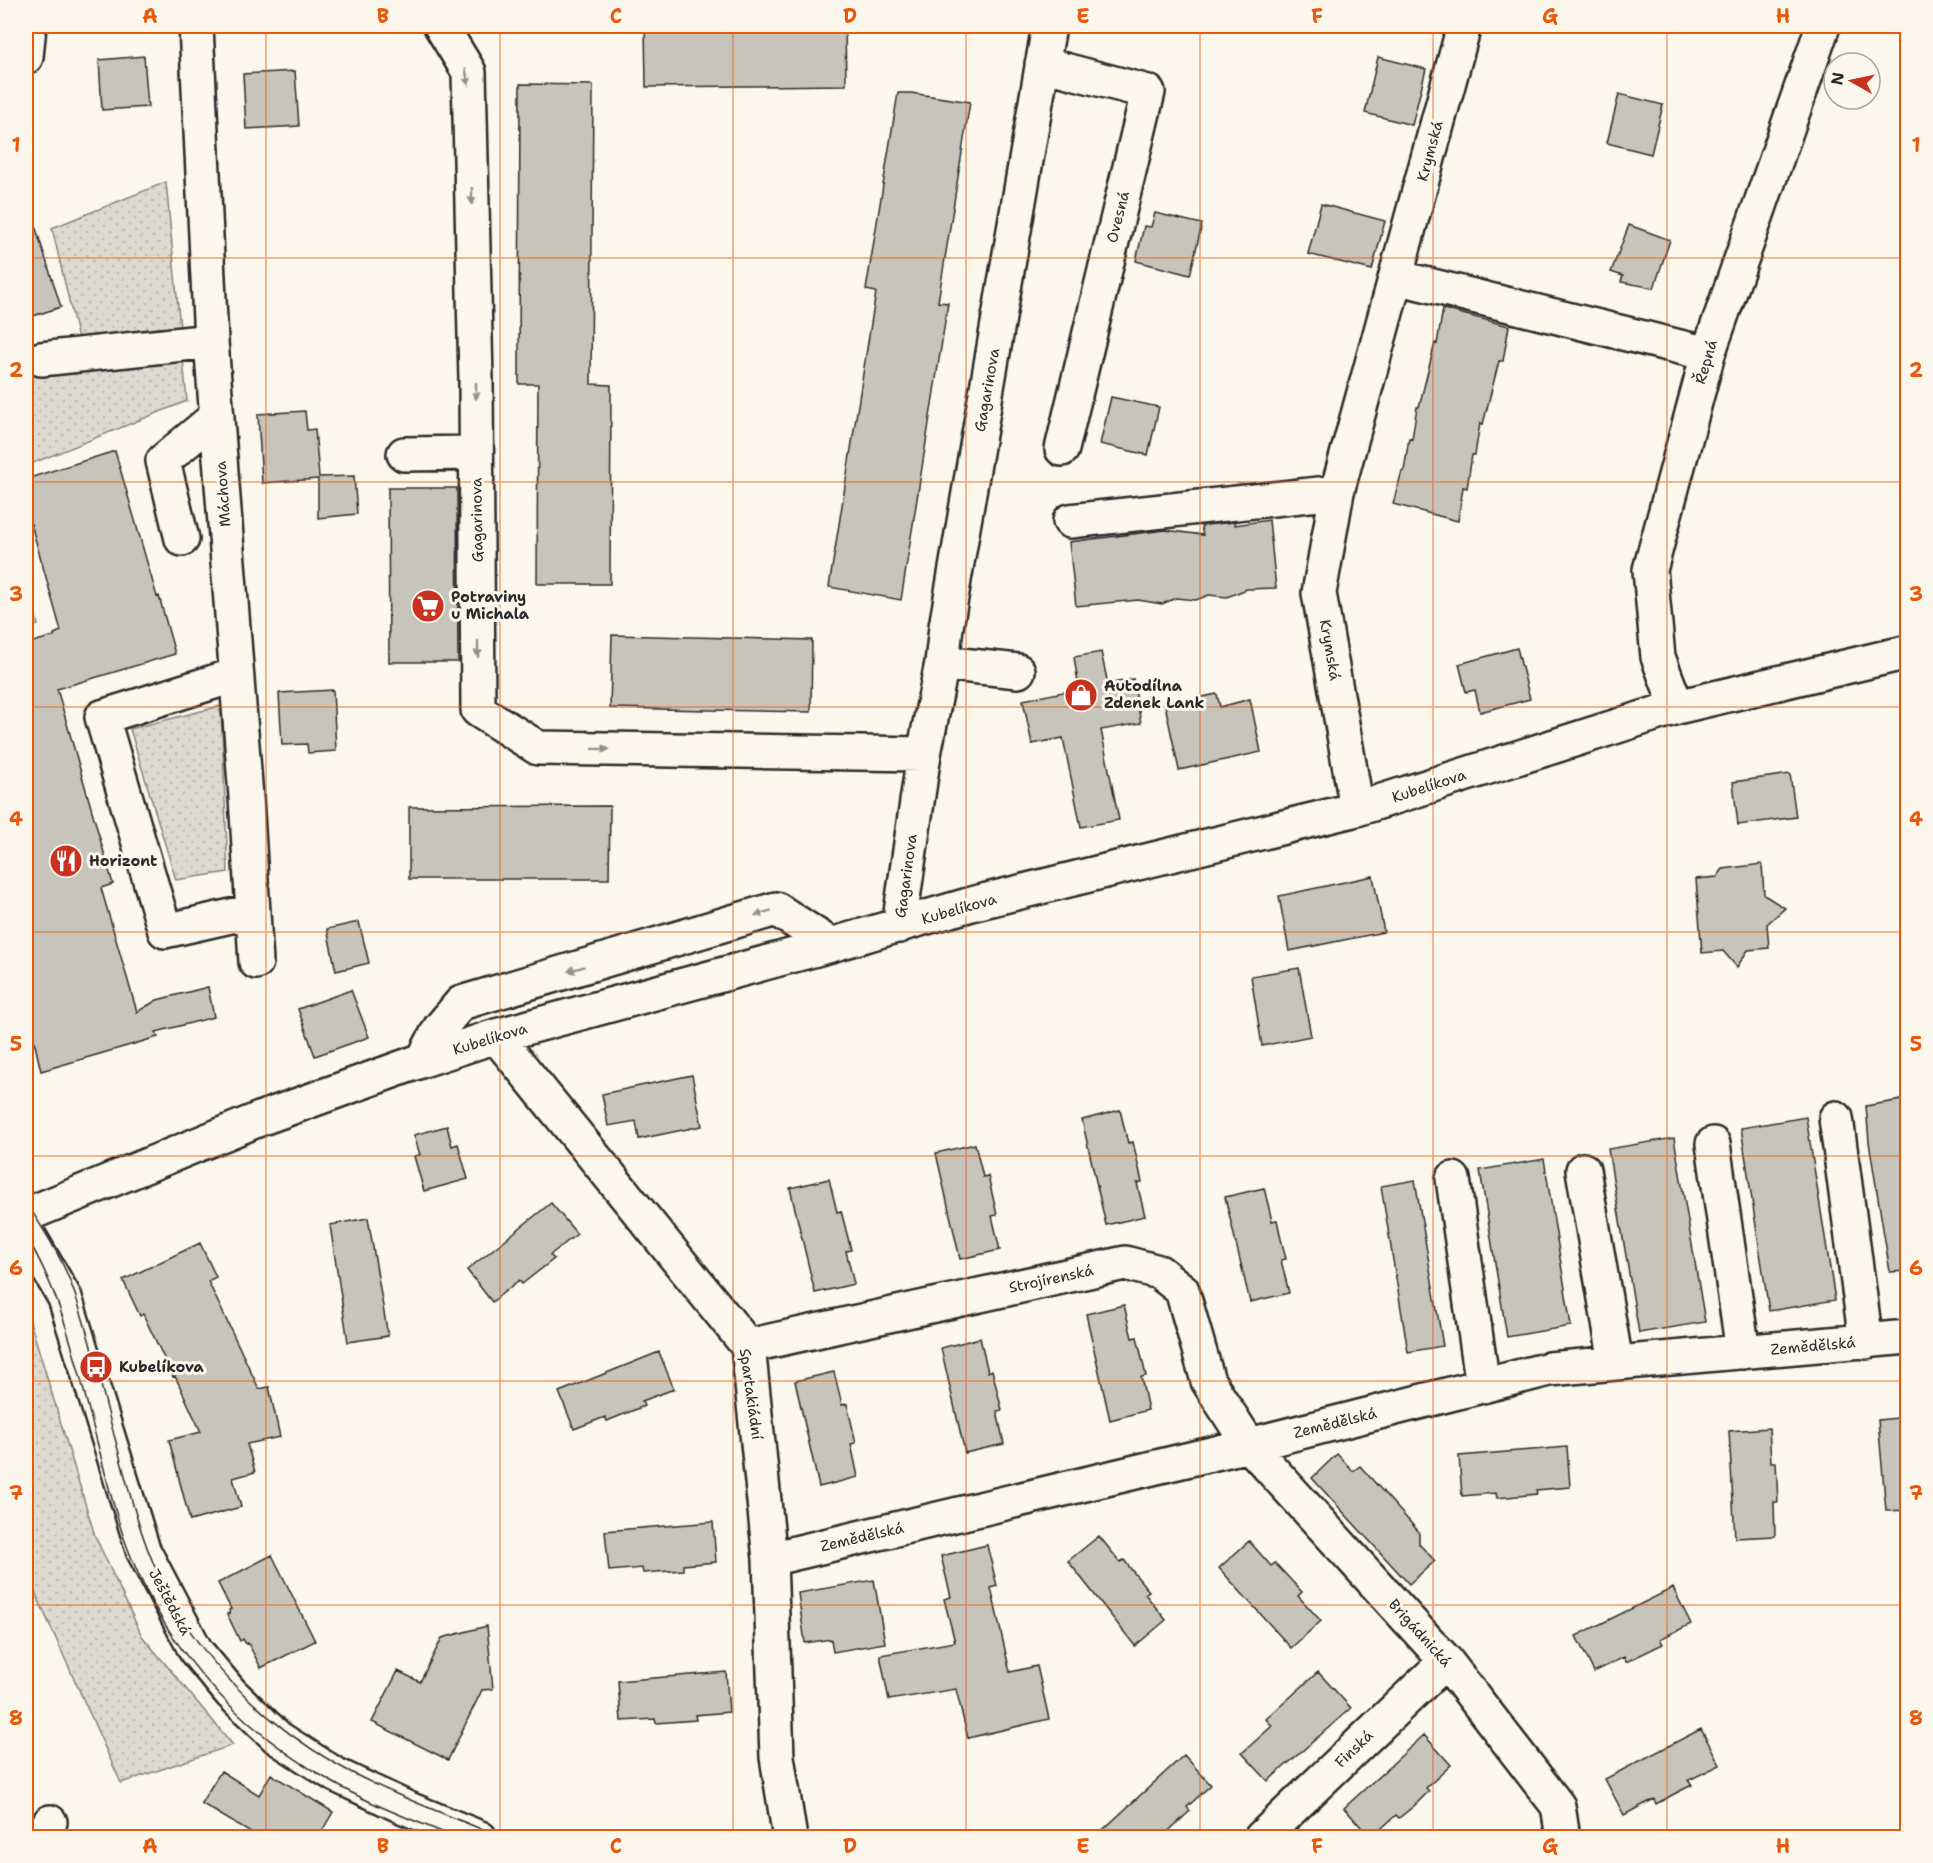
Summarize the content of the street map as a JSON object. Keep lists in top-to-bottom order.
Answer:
{
  "streets": {
    "street": [
      "Krymská",
      "Ovesná",
      "Řepná",
      "Gagarinova",
      "Máchova",
      "Kubelíkova",
      "Strojírenská",
      "Zemědělská",
      "Spartakiádní",
      "Ještědská",
      "Brigádnická",
      "Finská"
    ]
  },
  "crossings": [
    ["Krymská", "Kubelíkova"],
    ["Ovesná", "Gagarinova"],
    ["Řepná", "Kubelíkova"],
    ["Gagarinova", "Kubelíkova"],
    ["Kubelíkova", "Spartakiádní"],
    ["Strojírenská", "Zemědělská"],
    ["Strojírenská", "Spartakiádní"],
    ["Strojírenská", "Brigádnická"],
    ["Zemědělská", "Spartakiádní"],
    ["Zemědělská", "Brigádnická"],
    ["Brigádnická", "Finská"]
  ],
  "places": {
    "supermarket": ["Potraviny u Michala"],
    "shop": ["Autodílna Zdenek Lank"],
    "restaurant": ["Horizont"],
    "bus stop": ["Kubelíkova"]
  },
  "north": "left",
  "grid": {
    "columns": [
      "A",
      "B",
      "C",
      "D",
      "E",
      "F",
      "G",
      "H"
    ],
    "rows": [
      "1",
      "2",
      "3",
      "4",
      "5",
      "6",
      "7",
      "8"
    ]
  }
}
